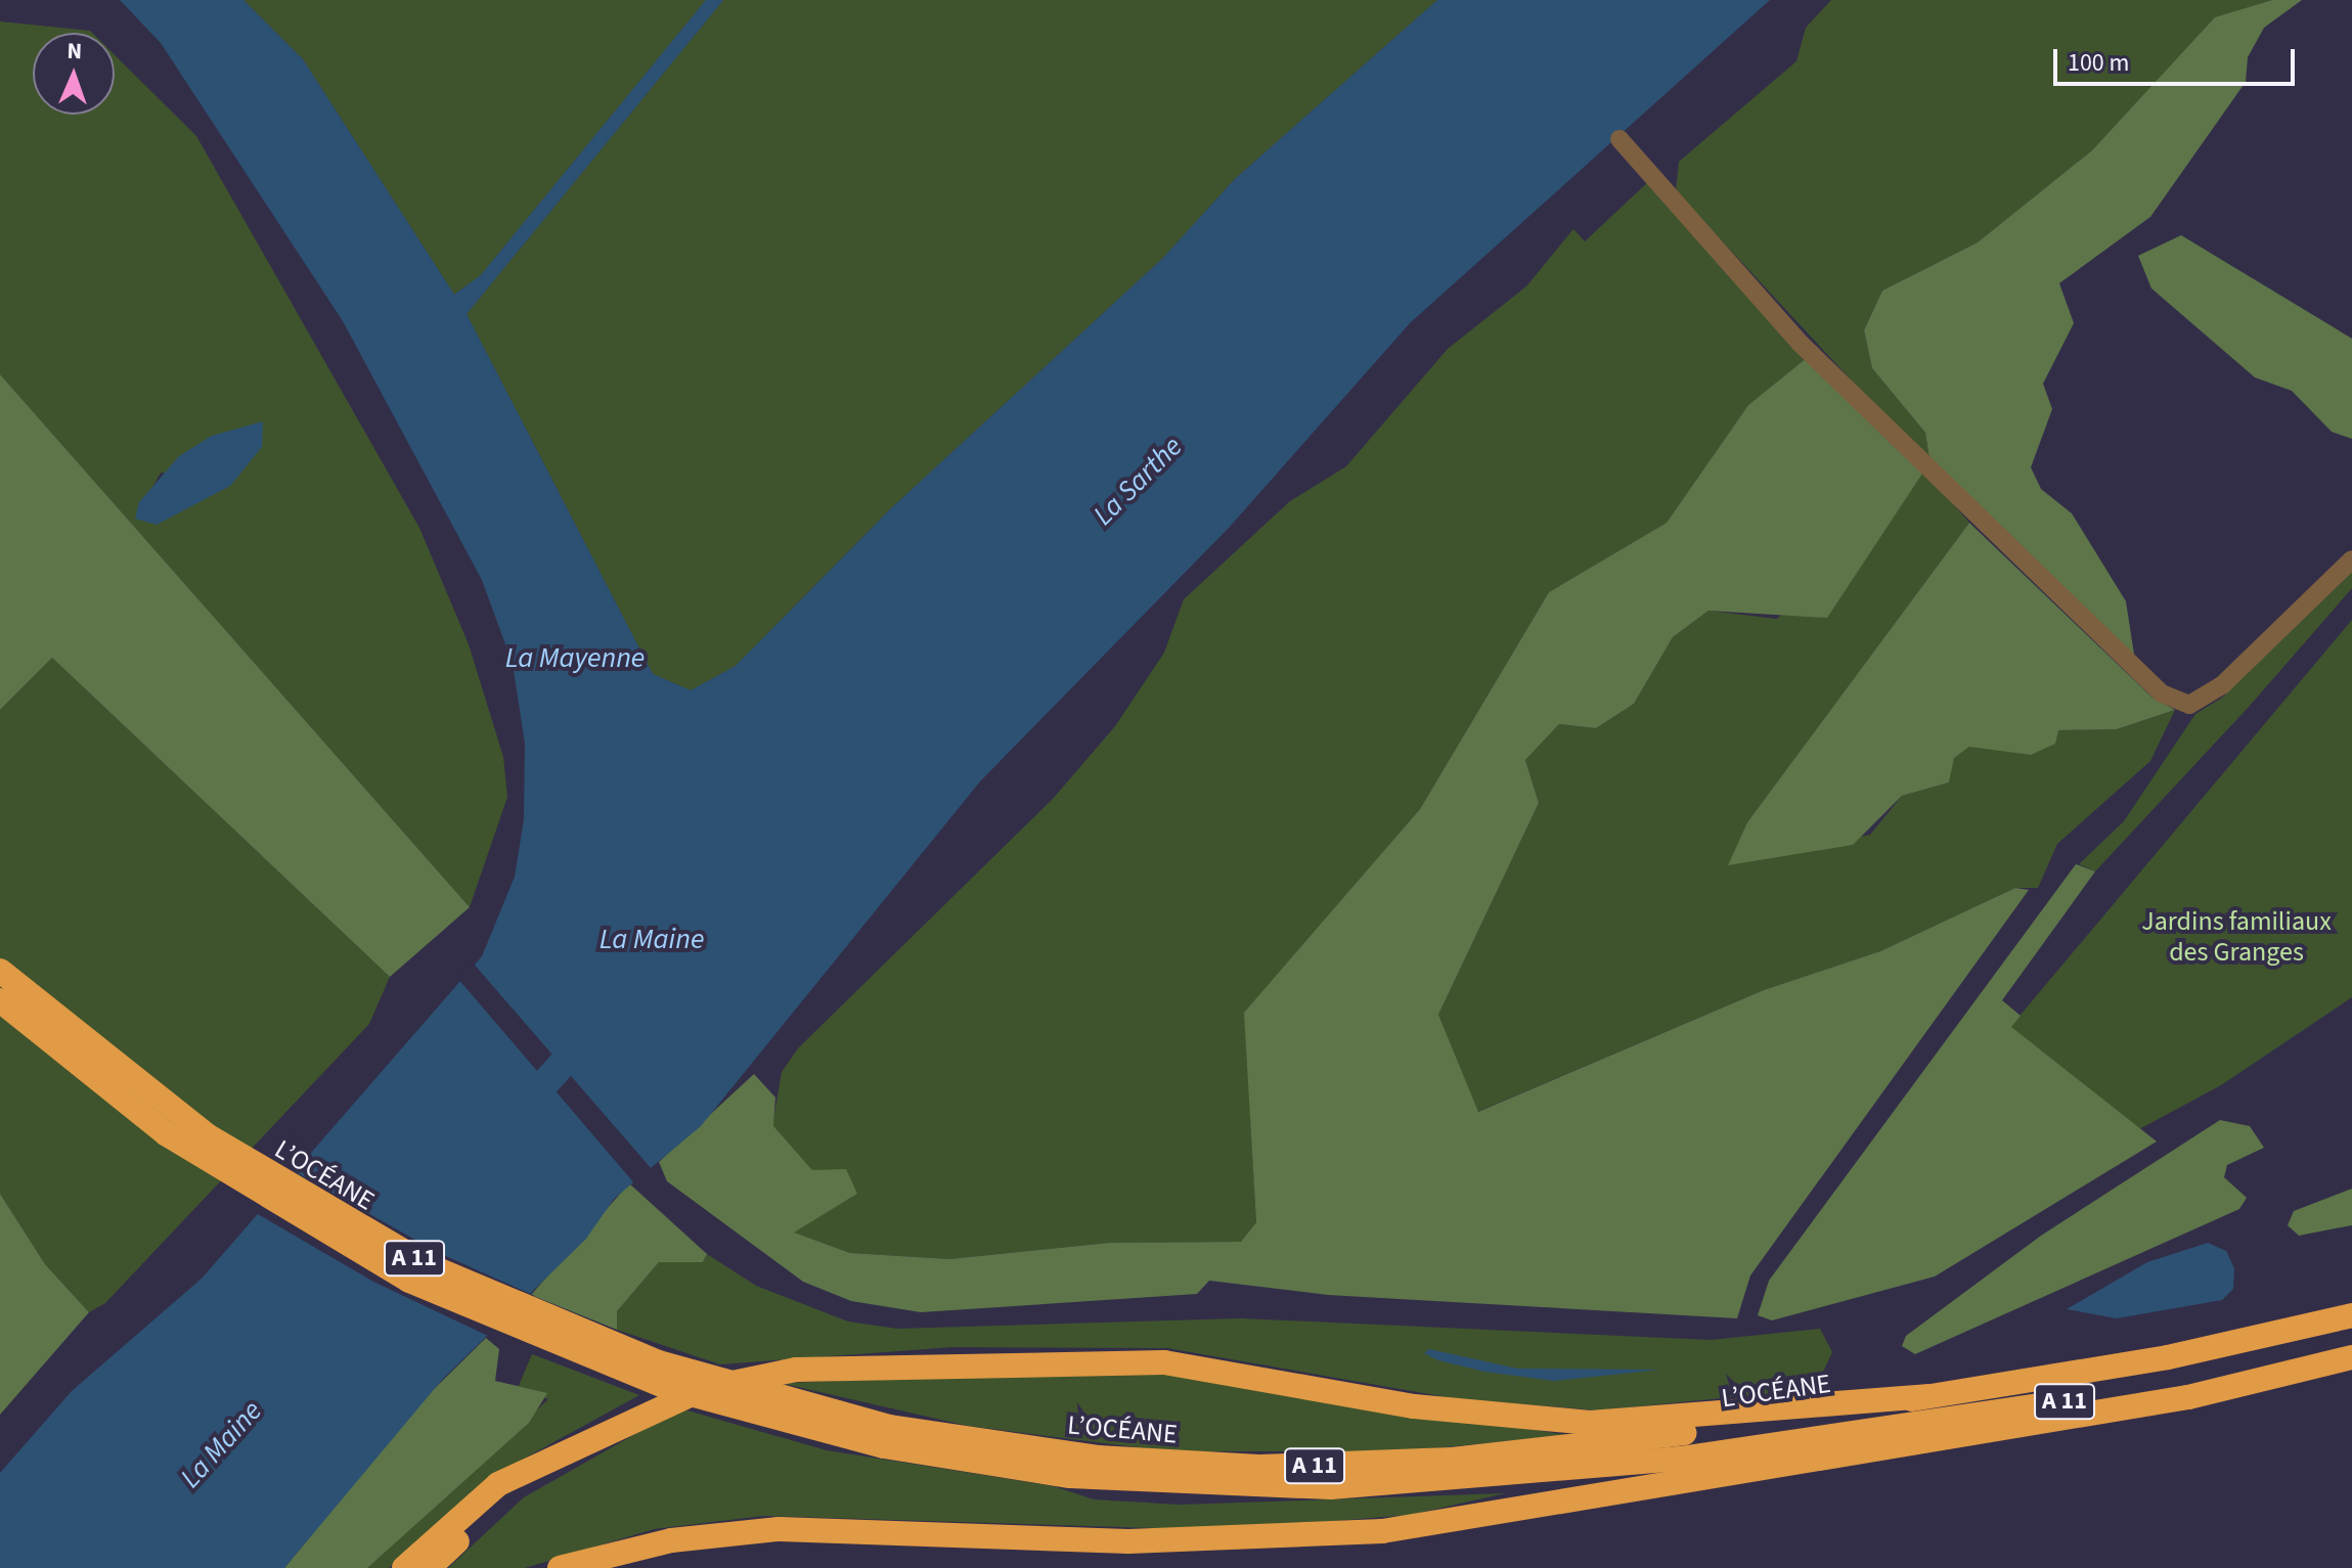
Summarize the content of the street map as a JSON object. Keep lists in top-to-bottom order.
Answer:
{
  "streets": {
    "highway": ["L’OCÉANE", "A 11"]
  },
  "water": ["La Sarthe", "La Mayenne", "La Maine"],
  "parks": ["Jardins familiaux des Granges"],
  "scale_bar": "100 m",
  "north": "top"
}
